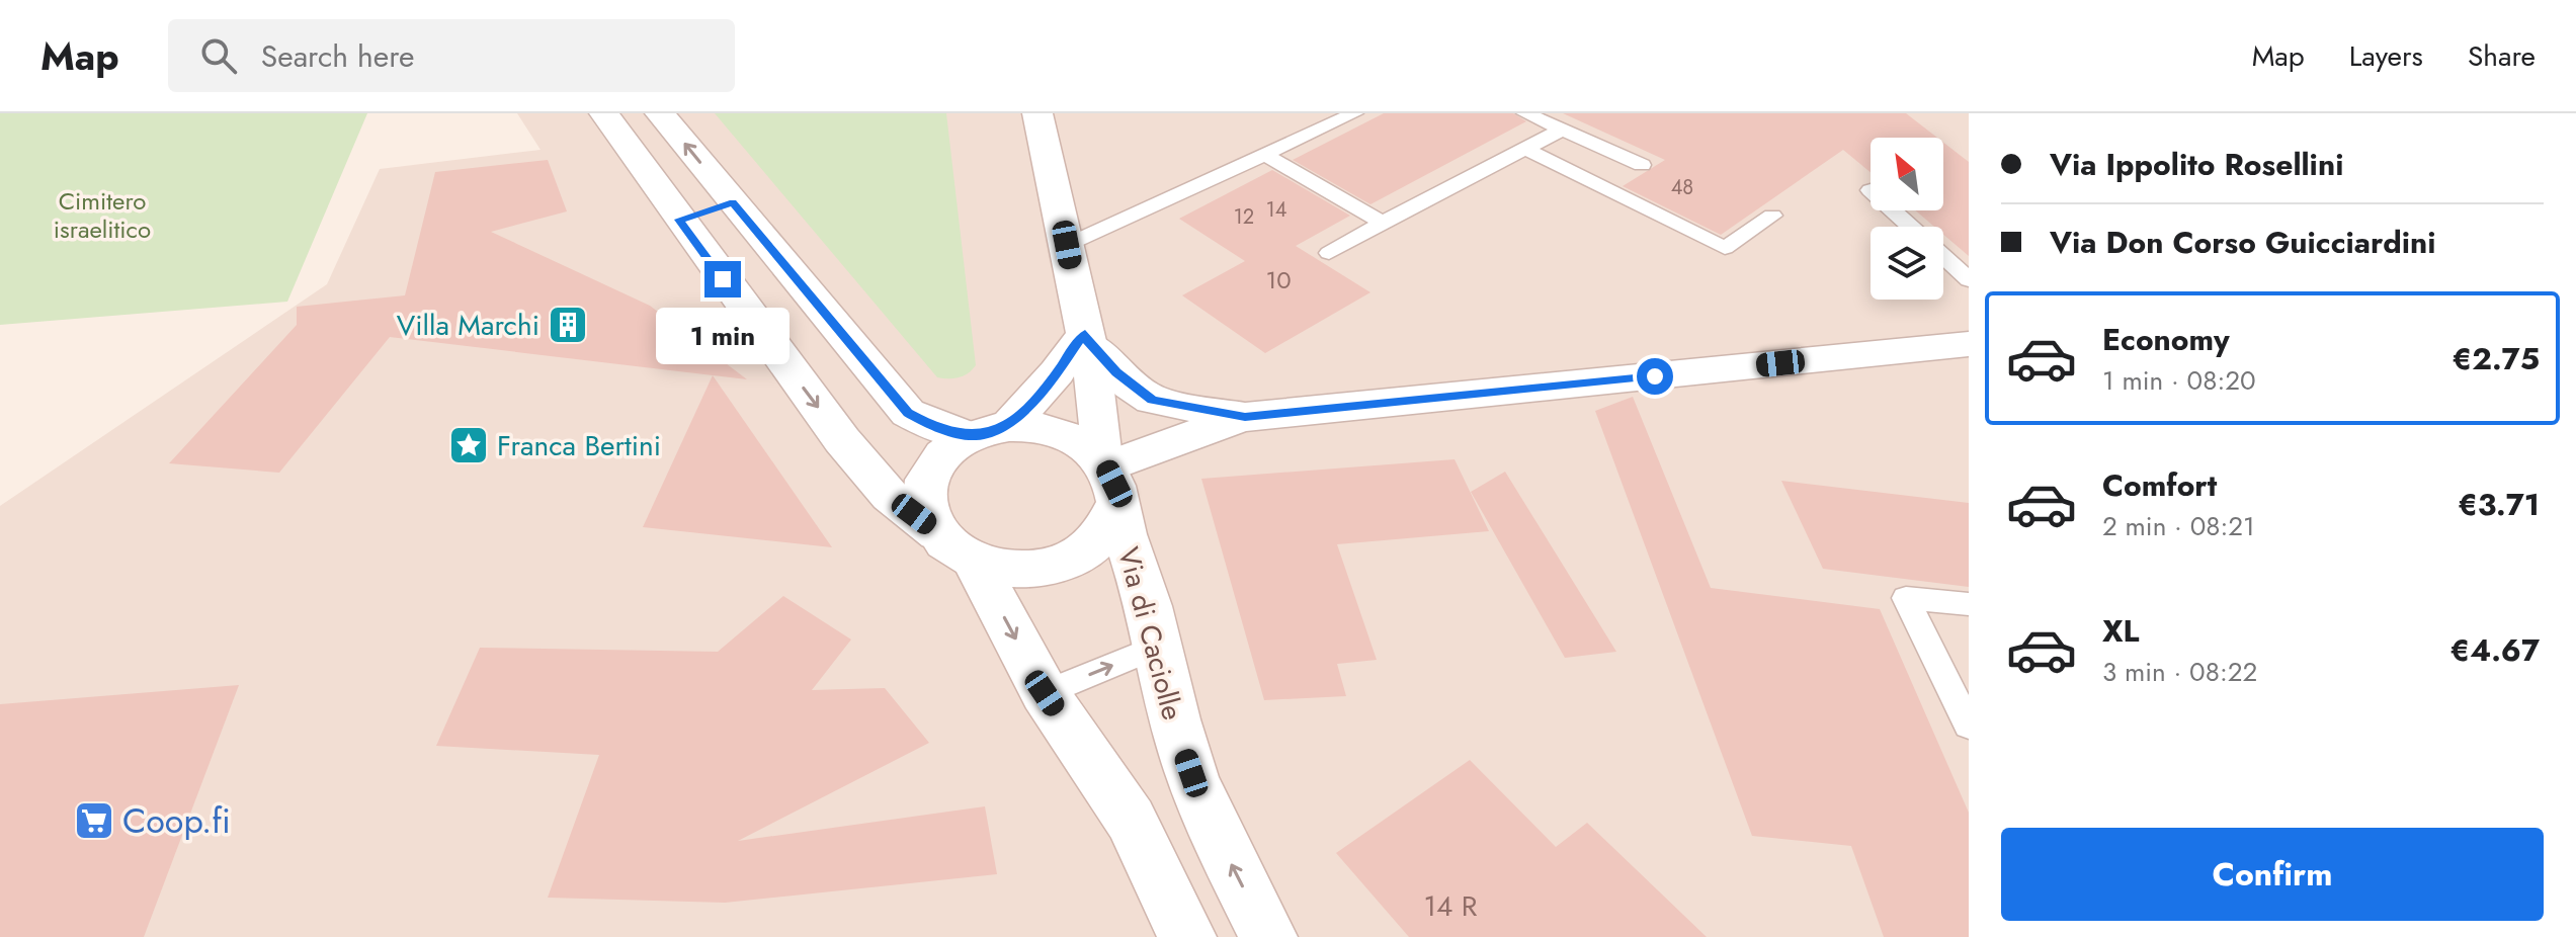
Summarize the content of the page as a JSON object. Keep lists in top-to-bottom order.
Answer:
{
  "streets": {
    "street": ["Via di Caciolle"]
  },
  "parks": ["Cimitero israelitico"],
  "places": {
    "building": ["Villa Marchi"],
    "place": ["Franca Bertini"],
    "supermarket": ["Coop.fi"]
  },
  "house_numbers": [
    "48",
    "14",
    "12",
    "10",
    "14 R"
  ],
  "north": "top left",
  "page": {
    "header": "Map",
    "search": "Search here",
    "nav": ["Map", "Layers", "Share"],
    "banner": ["Via Ippolito Rosellini", "Via Don Corso Guicciardini"],
    "list": [
      {
        "name": "Economy",
        "note": "1 min · 08:20",
        "value": "€2.75"
      },
      {
        "name": "Comfort",
        "note": "2 min · 08:21",
        "value": "€3.71"
      },
      {
        "name": "XL",
        "note": "3 min · 08:22",
        "value": "€4.67"
      }
    ],
    "bubble": "1 min",
    "buttons": "Confirm"
  }
}
